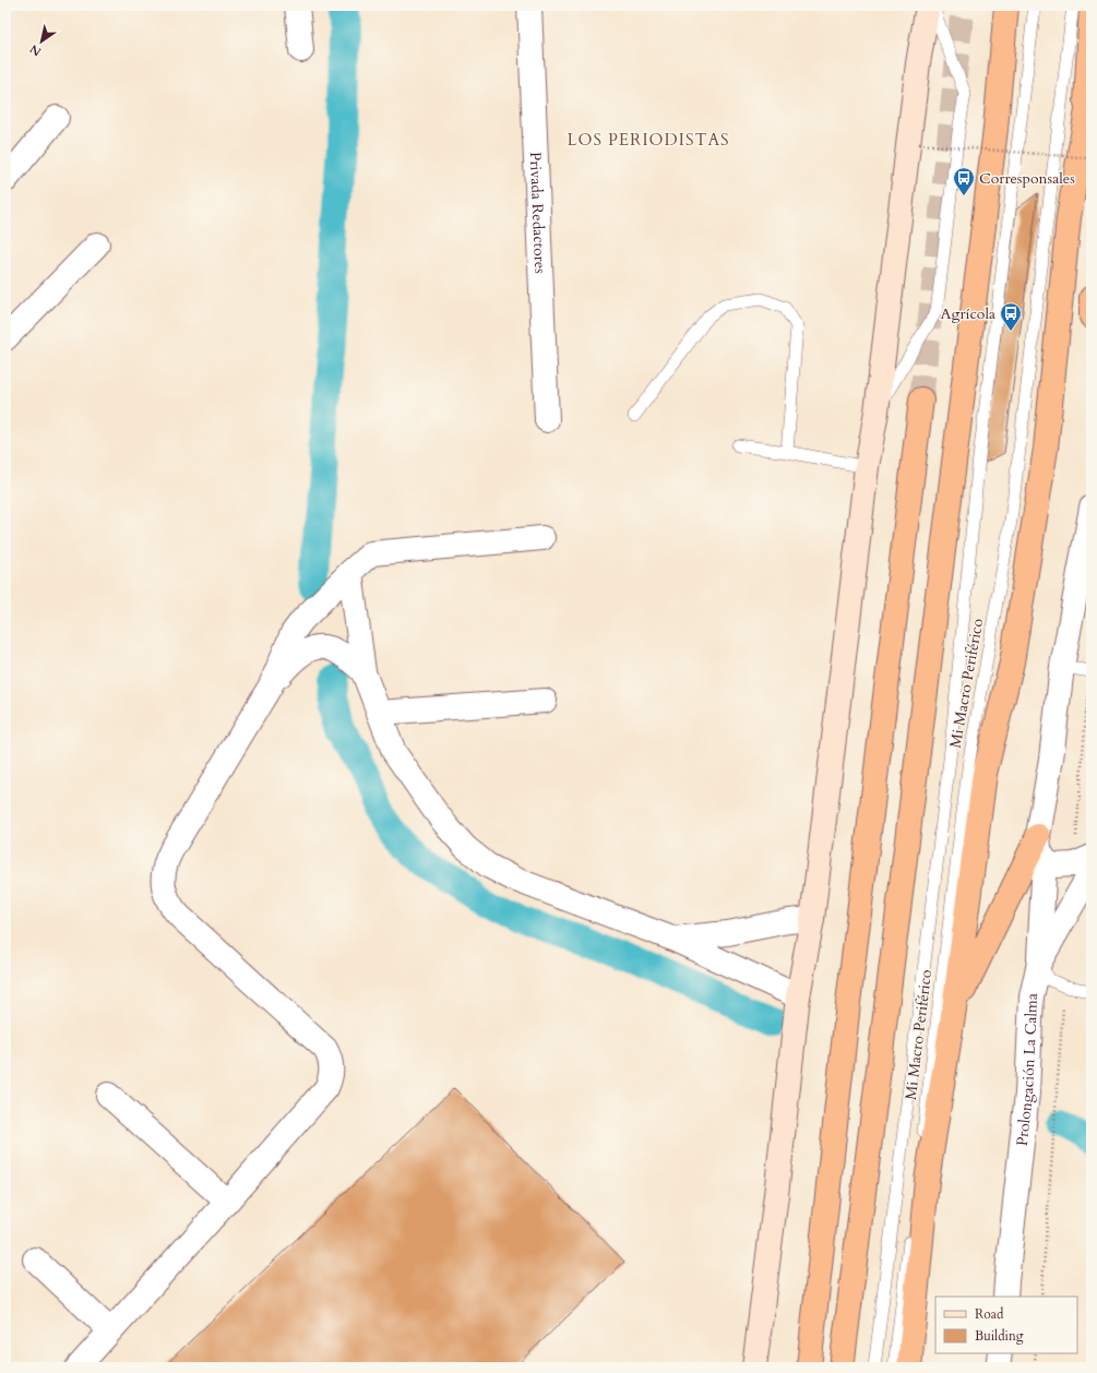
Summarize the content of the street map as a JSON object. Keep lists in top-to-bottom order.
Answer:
{
  "streets": {
    "street": ["Privada Redactores", "Prolongación La Calma"],
    "lane": ["Mi Macro Periférico"]
  },
  "districts": ["LOS PERIODISTAS"],
  "places": {
    "bus stop": ["Corresponsales", "Agrícola"]
  },
  "legend": ["Road", "Building"],
  "north": "bottom left"
}
